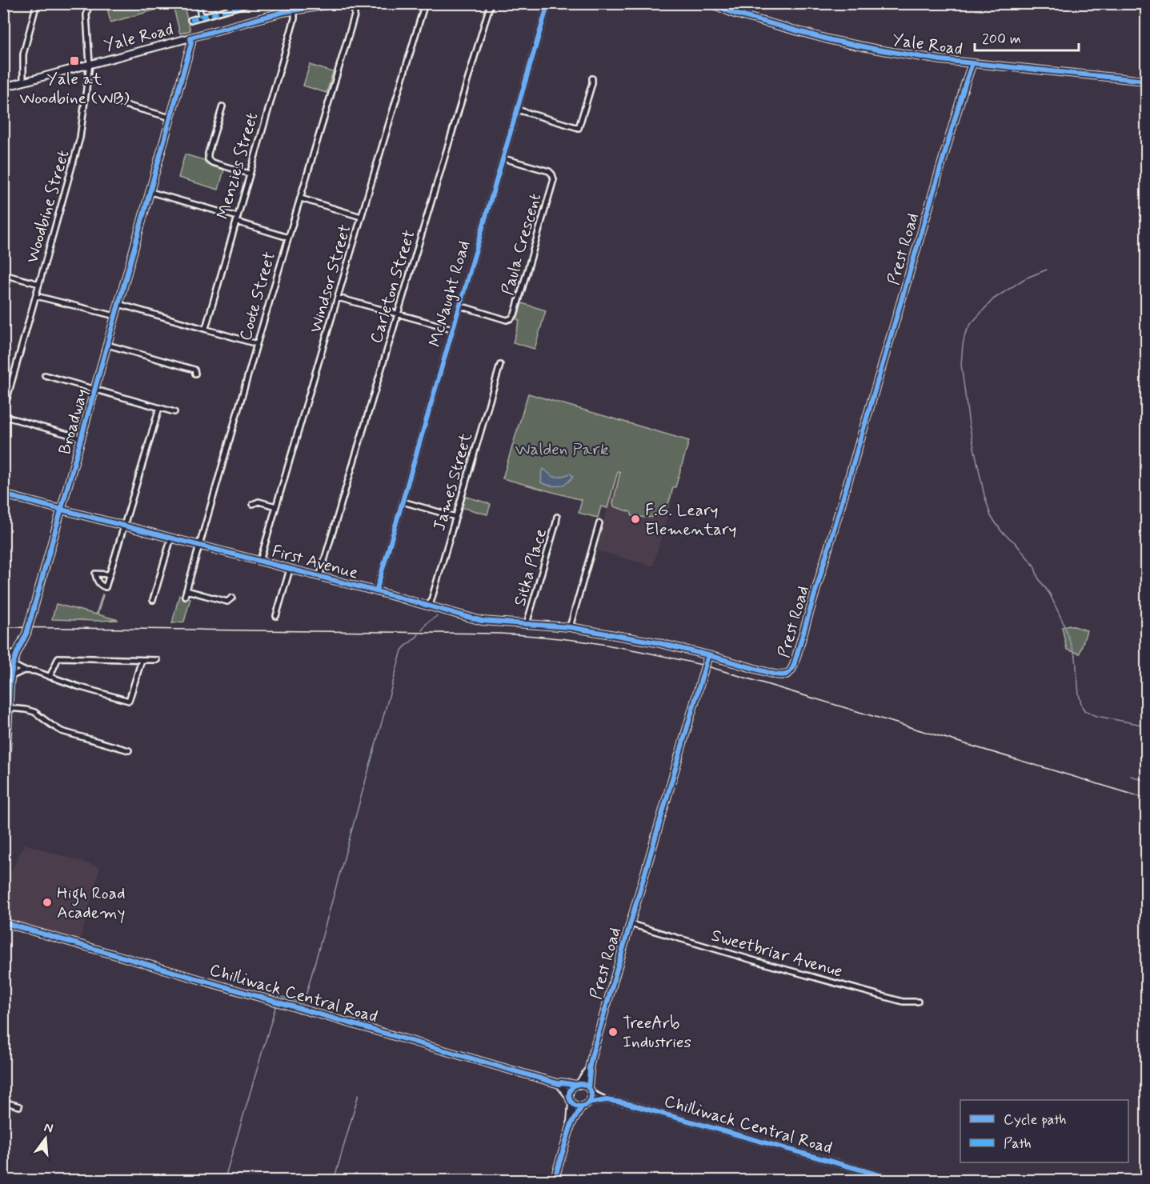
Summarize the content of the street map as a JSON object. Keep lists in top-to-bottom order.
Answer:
{
  "streets": {
    "street": [
      "Yale Road",
      "Menzies Street",
      "Woodbine Street",
      "Paula Crescent",
      "Prest Road",
      "Windsor Street",
      "Carleton Street",
      "McNaught Road",
      "Coote Street",
      "Broadway",
      "James Street",
      "First Avenue",
      "Sitka Place",
      "Sweetbriar Avenue",
      "Chilliwack Central Road"
    ]
  },
  "crossings": [
    ["Yale Road", "Menzies Street"],
    ["Yale Road", "Woodbine Street"],
    ["Yale Road", "Prest Road"],
    ["Yale Road", "Broadway"],
    ["Paula Crescent", "McNaught Road"],
    ["Prest Road", "First Avenue"],
    ["Prest Road", "Sweetbriar Avenue"],
    ["Prest Road", "Chilliwack Central Road"],
    ["Windsor Street", "First Avenue"],
    ["Carleton Street", "First Avenue"],
    ["McNaught Road", "First Avenue"],
    ["Coote Street", "First Avenue"],
    ["Broadway", "First Avenue"],
    ["James Street", "First Avenue"],
    ["First Avenue", "Sitka Place"]
  ],
  "parks": ["Walden Park"],
  "places": {
    "transit": ["Yale at Woodbine (WB)"],
    "other": ["F.G. Leary Elementary", "High Road Academy", "TreeArb Industries"]
  },
  "legend": ["Cycle path", "Path"],
  "scale_bar": "200 m",
  "north": "top"
}
